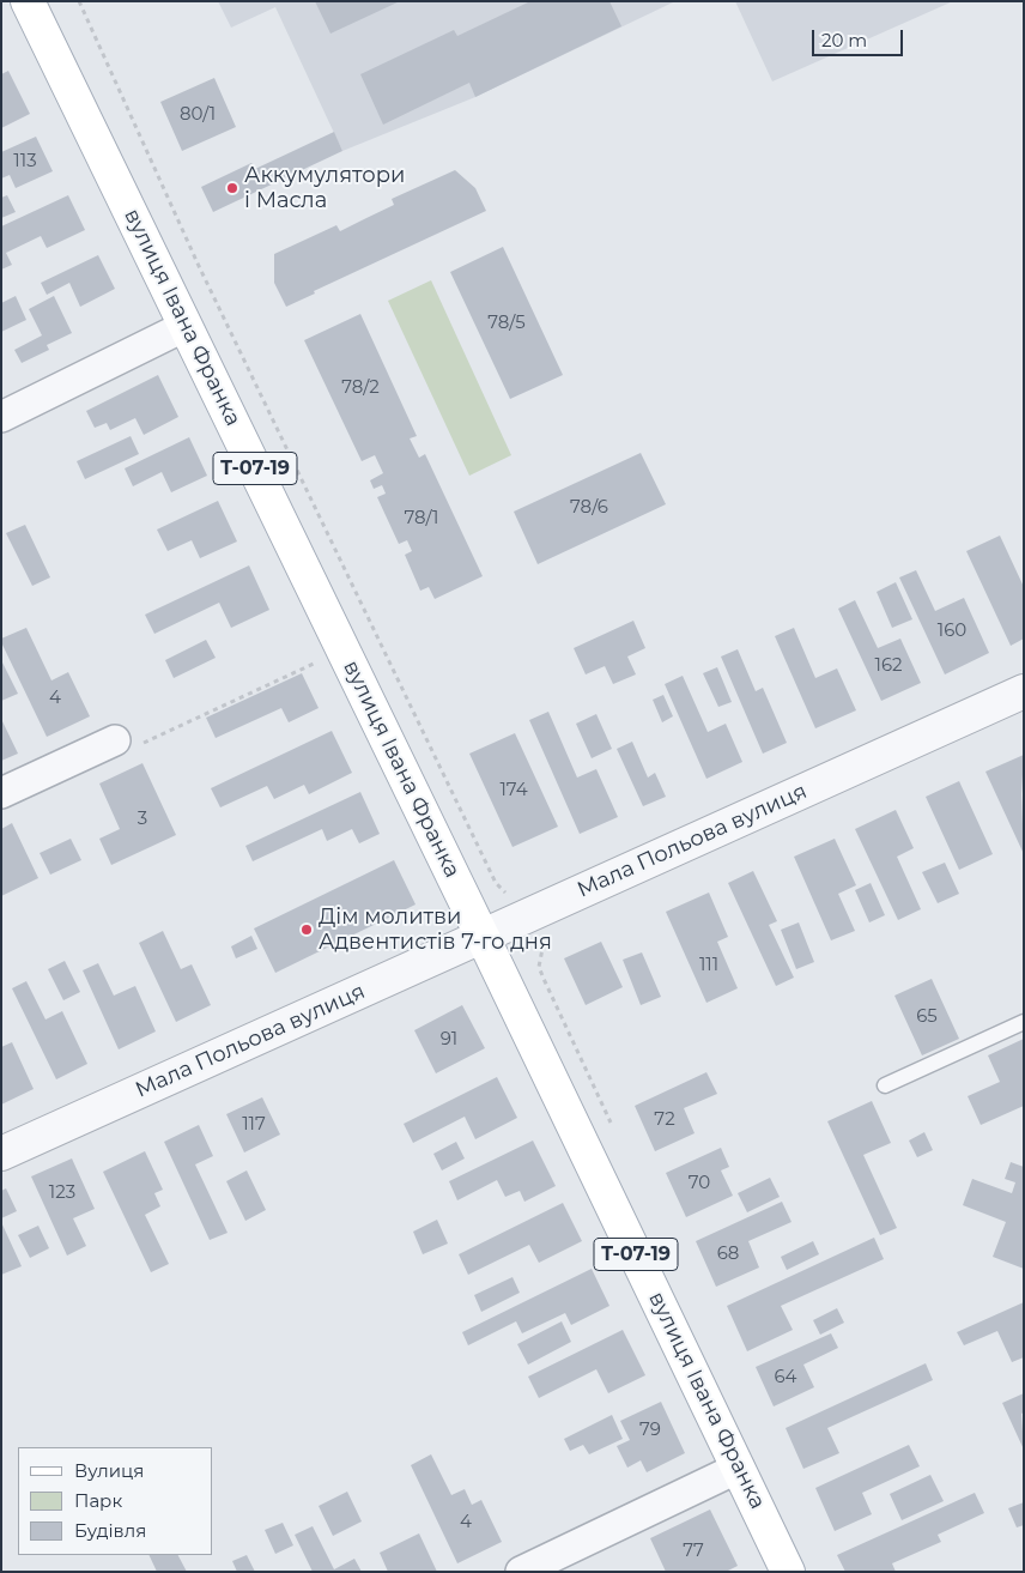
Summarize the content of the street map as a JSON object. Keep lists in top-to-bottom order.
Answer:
{
  "streets": {
    "main road": ["вулиця Івана Франка", "Т-07-19"],
    "street": ["Мала Польова вулиця"]
  },
  "crossings": [
    ["вулиця Івана Франка", "Мала Польова вулиця"]
  ],
  "places": ["Аккумулятори і Масла", "Дім молитви Адвентистів 7-го дня"],
  "house_numbers": [
    "80/1",
    "113",
    "78/5",
    "78/2",
    "78/6",
    "78/1",
    "160",
    "162",
    "4",
    "174",
    "3",
    "111",
    "65",
    "91",
    "72",
    "117",
    "70",
    "123",
    "68",
    "64",
    "79",
    "4",
    "77"
  ],
  "legend": ["Вулиця", "Парк", "Будівля"],
  "scale_bar": "20 m"
}
